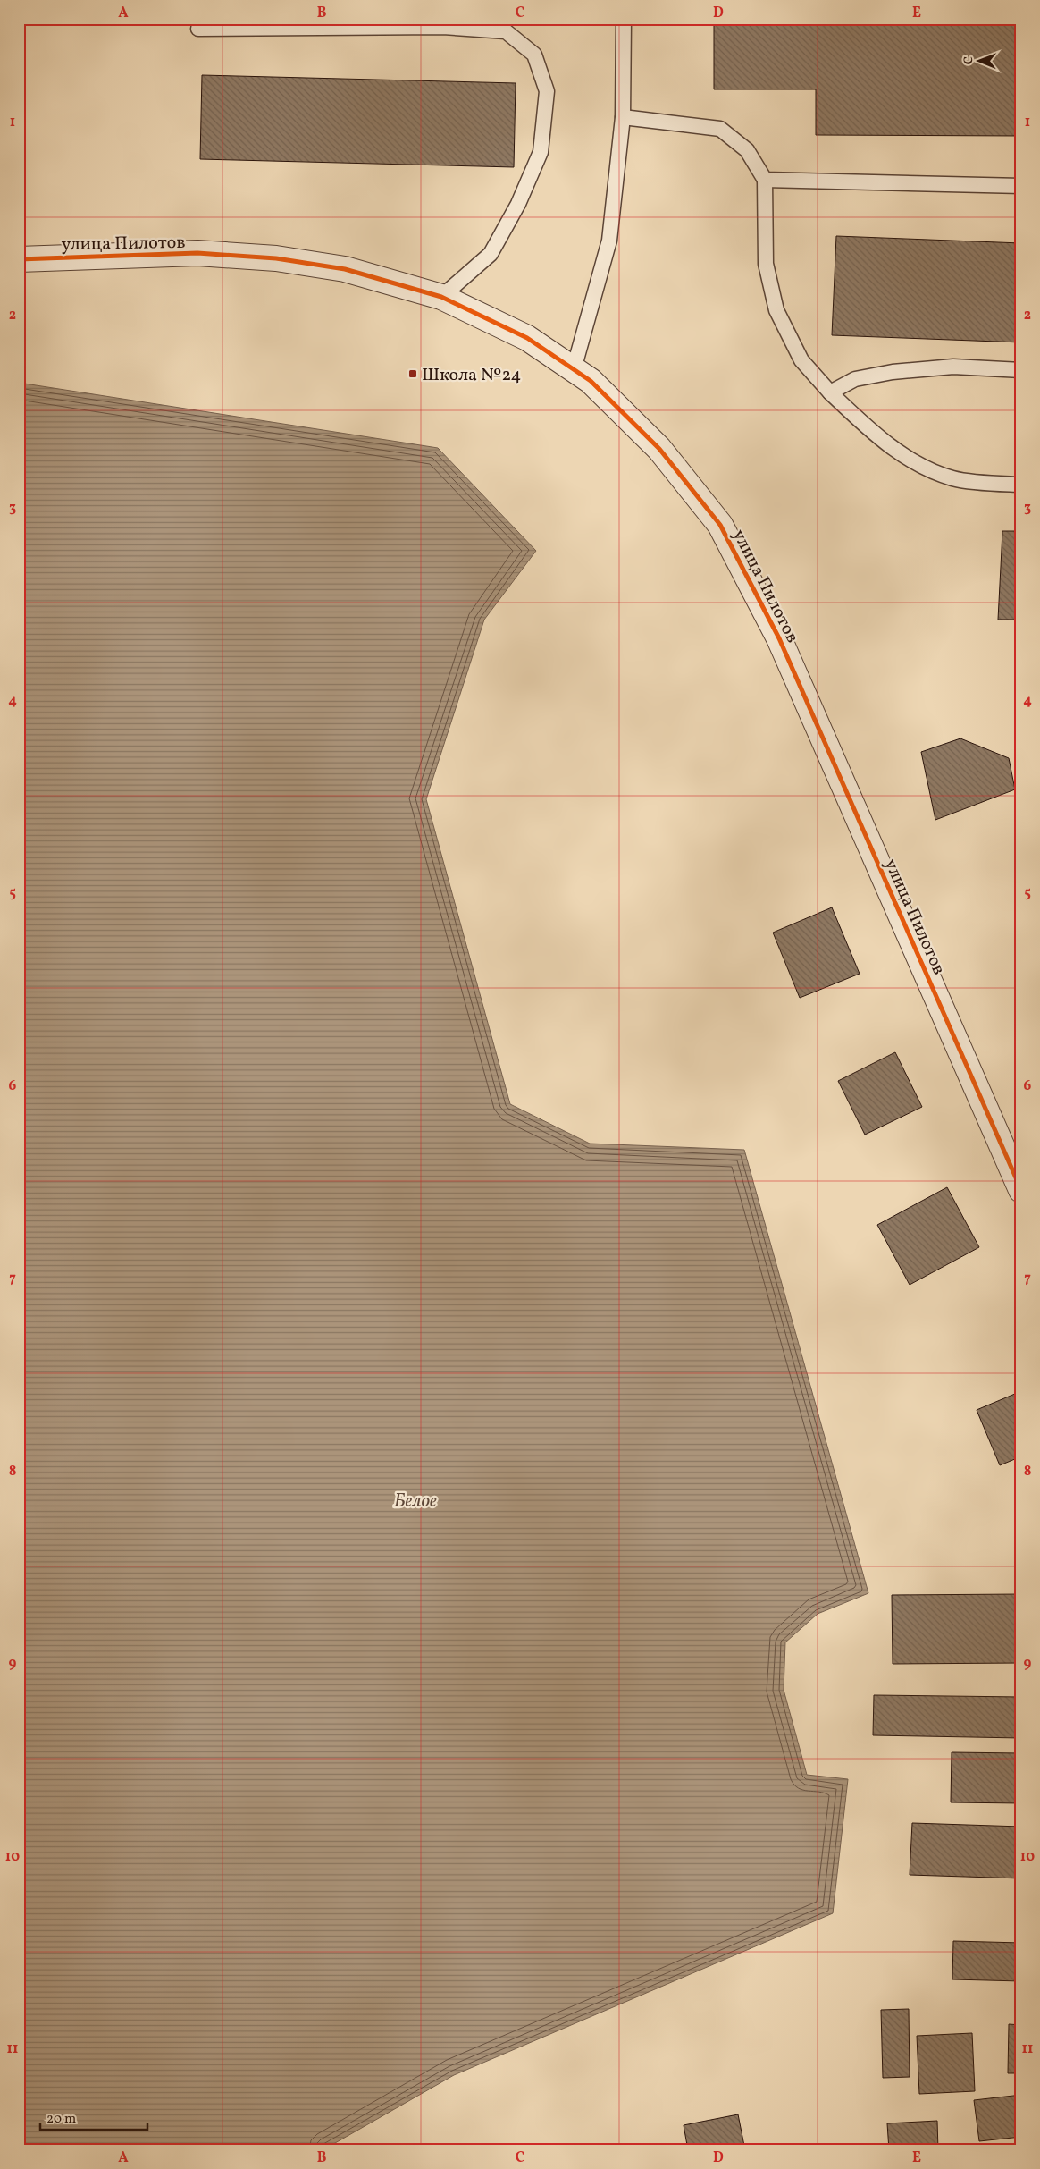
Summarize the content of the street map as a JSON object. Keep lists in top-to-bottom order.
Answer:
{
  "streets": {
    "street": ["улица Пилотов"]
  },
  "water": ["Белое"],
  "places": {
    "transit": ["Школа №24"]
  },
  "scale_bar": "20 m",
  "north": "left",
  "grid": {
    "columns": [
      "A",
      "B",
      "C",
      "D",
      "E"
    ],
    "rows": [
      "1",
      "2",
      "3",
      "4",
      "5",
      "6",
      "7",
      "8",
      "9",
      "10",
      "11"
    ]
  }
}
